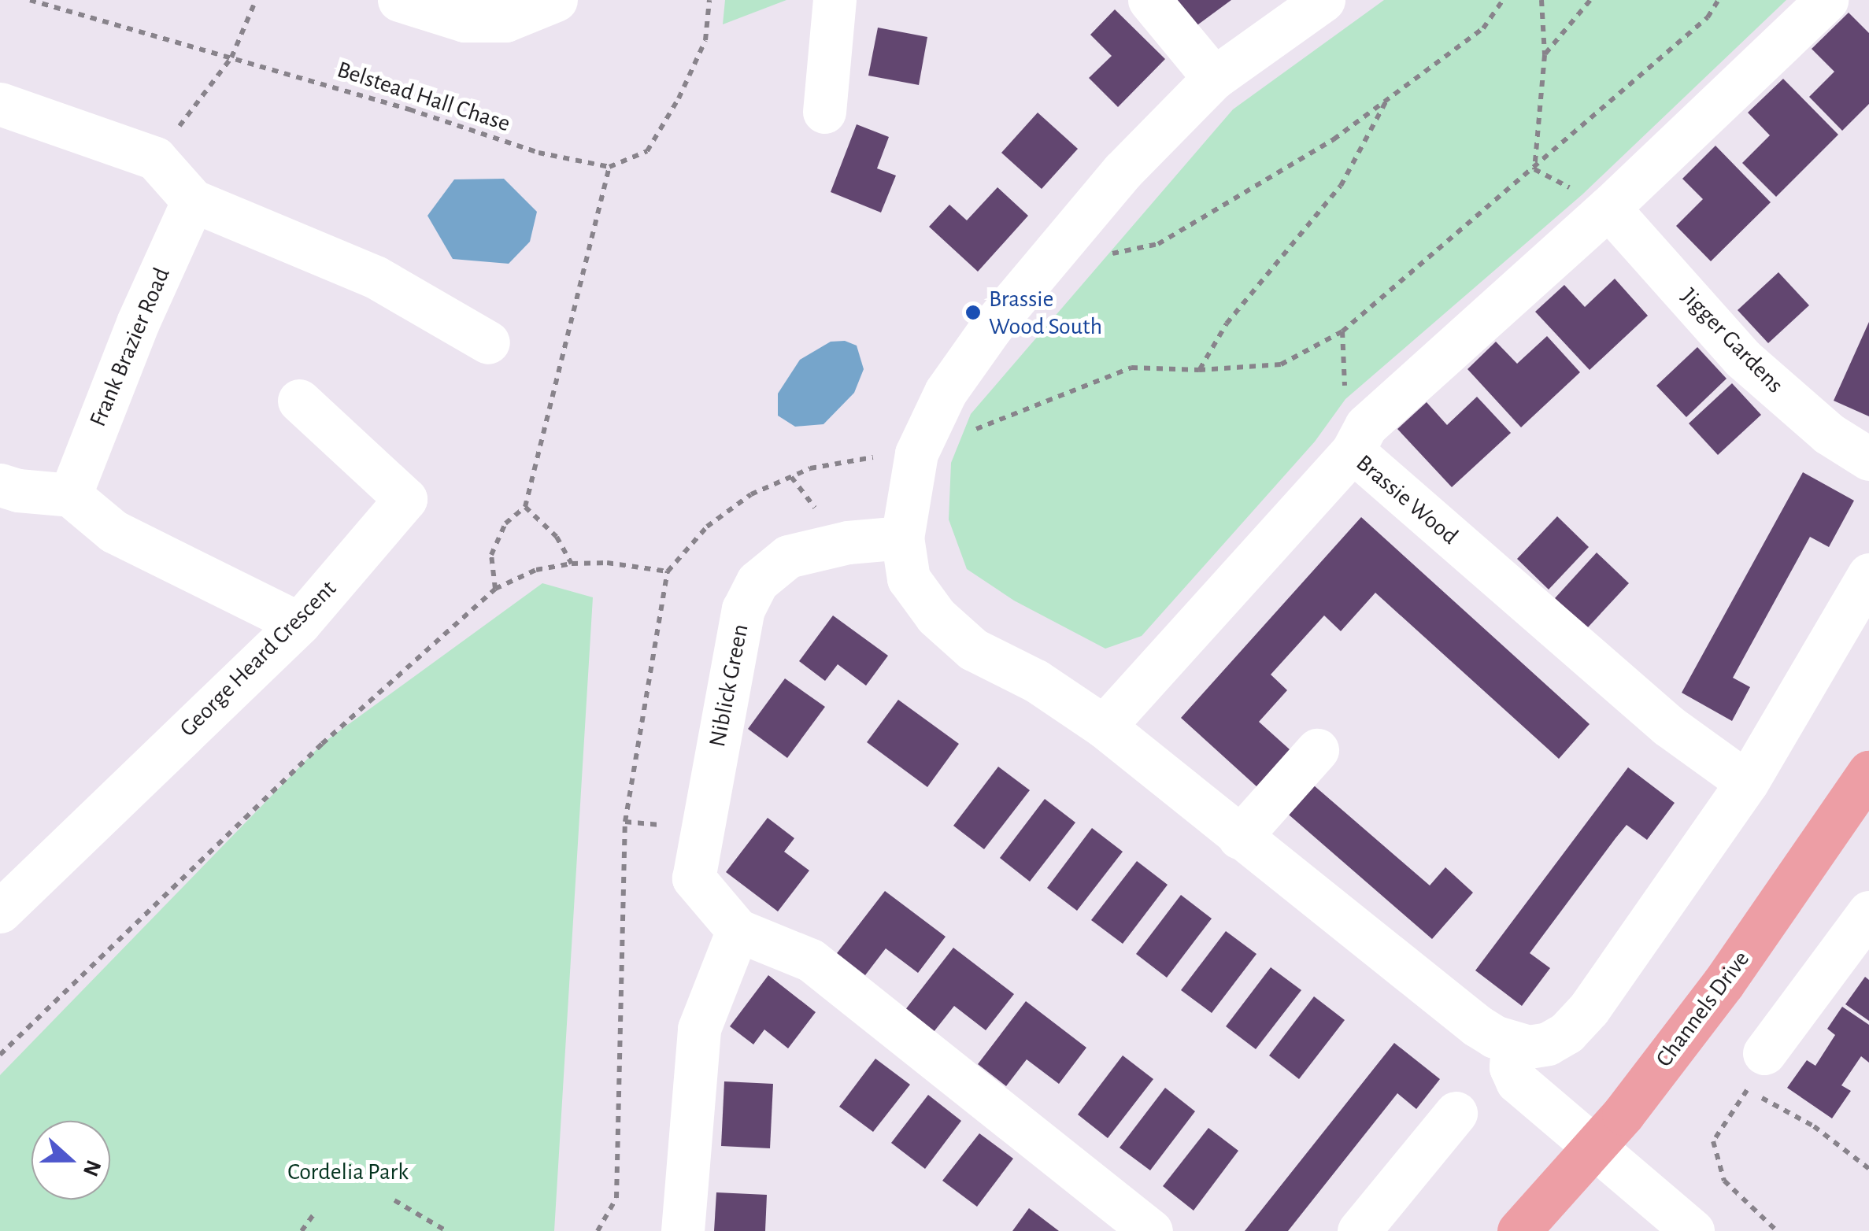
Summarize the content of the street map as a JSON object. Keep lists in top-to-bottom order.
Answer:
{
  "streets": {
    "highway": ["Channels Drive"],
    "street": [
      "Jigger Gardens",
      "Frank Brazier Road",
      "Brassie Wood",
      "George Heard Crescent",
      "Niblick Green"
    ],
    "path": ["Belstead Hall Chase"]
  },
  "parks": ["Cordelia Park"],
  "places": ["Brassie Wood South"],
  "north": "right"
}
